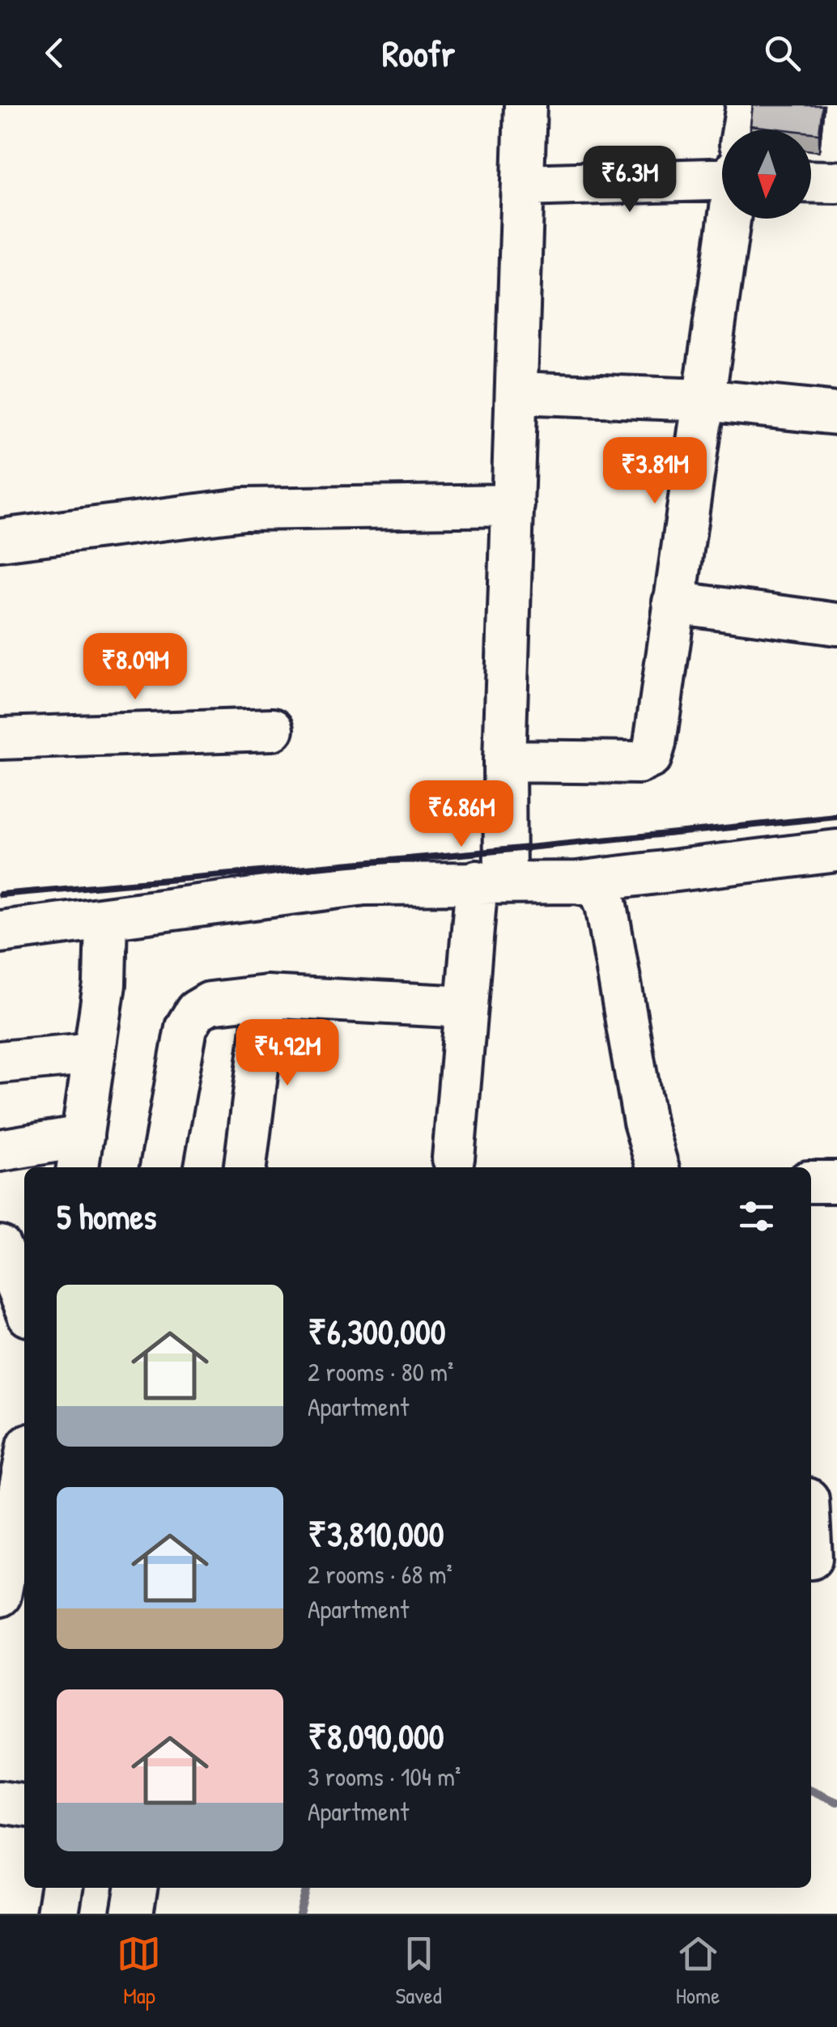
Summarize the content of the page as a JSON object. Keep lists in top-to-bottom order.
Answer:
{
  "north": "bottom",
  "page": {
    "header": "Roofr",
    "price": [
      "₹6.3M",
      "₹3.81M",
      "₹8.09M",
      "₹6.86M",
      "₹4.92M"
    ],
    "heading": "5 homes",
    "list": [
      {
        "name": "₹6,300,000",
        "note": "2 rooms · 80 m² · Apartment"
      },
      {
        "name": "₹3,810,000",
        "note": "2 rooms · 68 m² · Apartment"
      },
      {
        "name": "₹8,090,000",
        "note": "3 rooms · 104 m² · Apartment"
      }
    ],
    "tabs": ["Map", "Saved", "Home"]
  }
}
